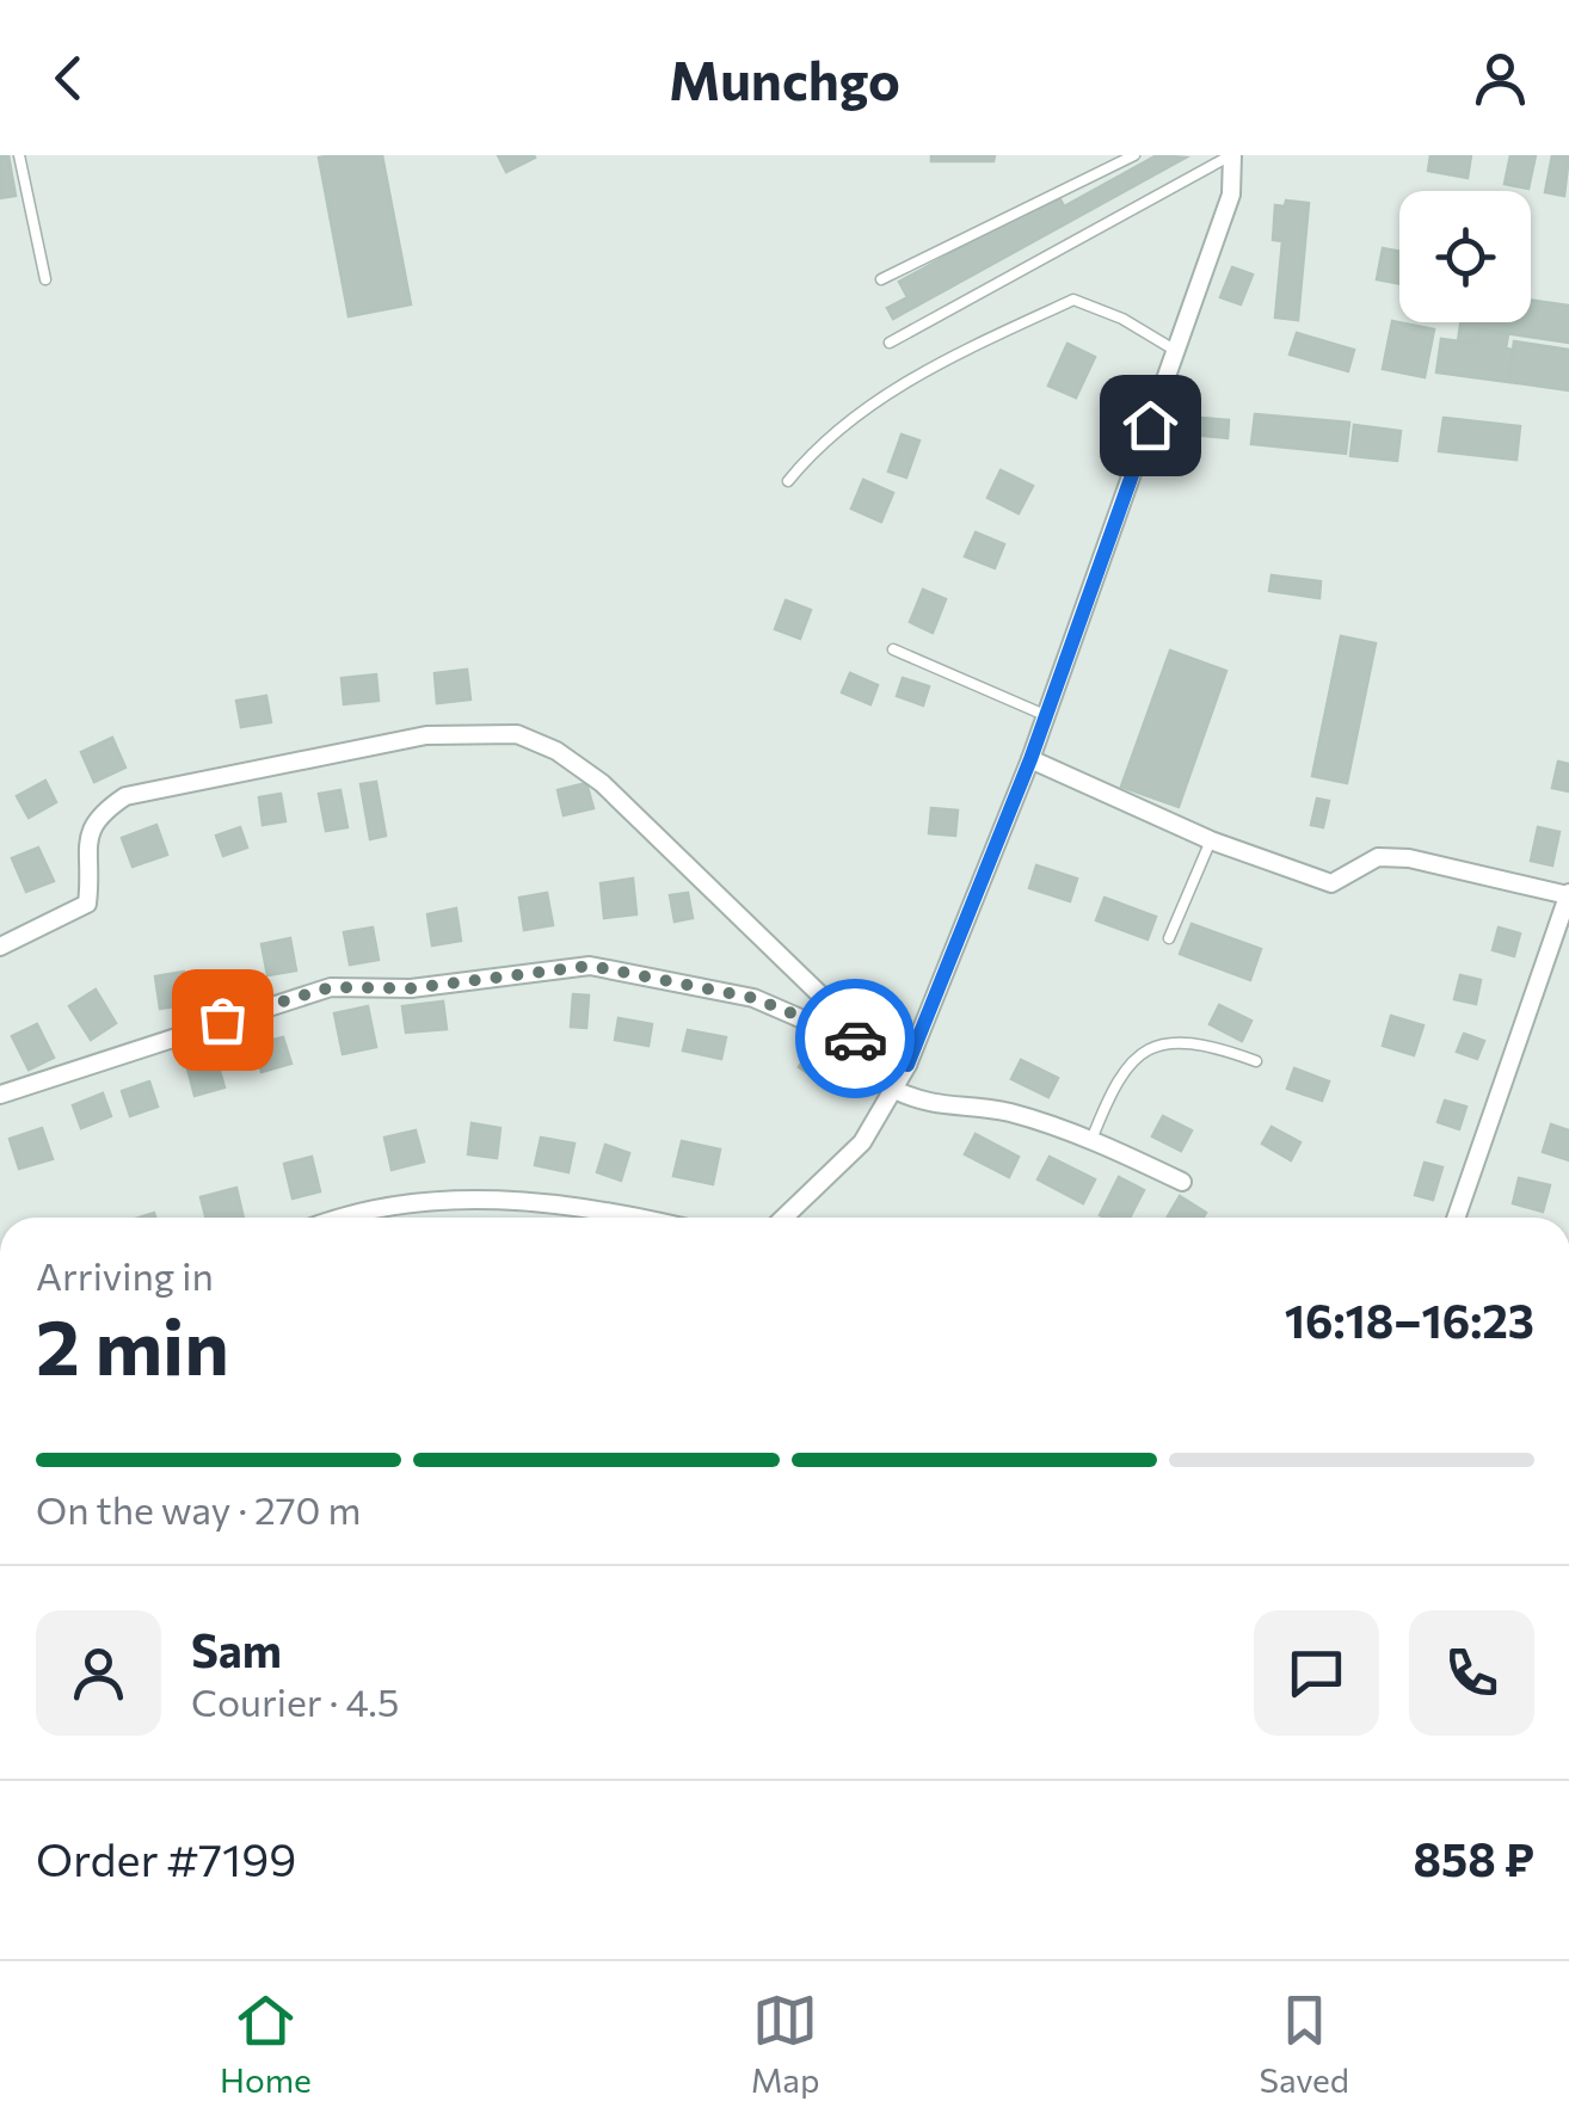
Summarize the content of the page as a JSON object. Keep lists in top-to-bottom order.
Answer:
{
  "page": {
    "header": "Munchgo",
    "heading": ["2 min", "Arriving in", "16:18–16:23"],
    "panel": [
      "Sam",
      "Courier · 4.5",
      "Order #7199",
      "858 ₽"
    ],
    "bar": "On the way · 270 m",
    "tabs": ["Home", "Map", "Saved"]
  }
}
